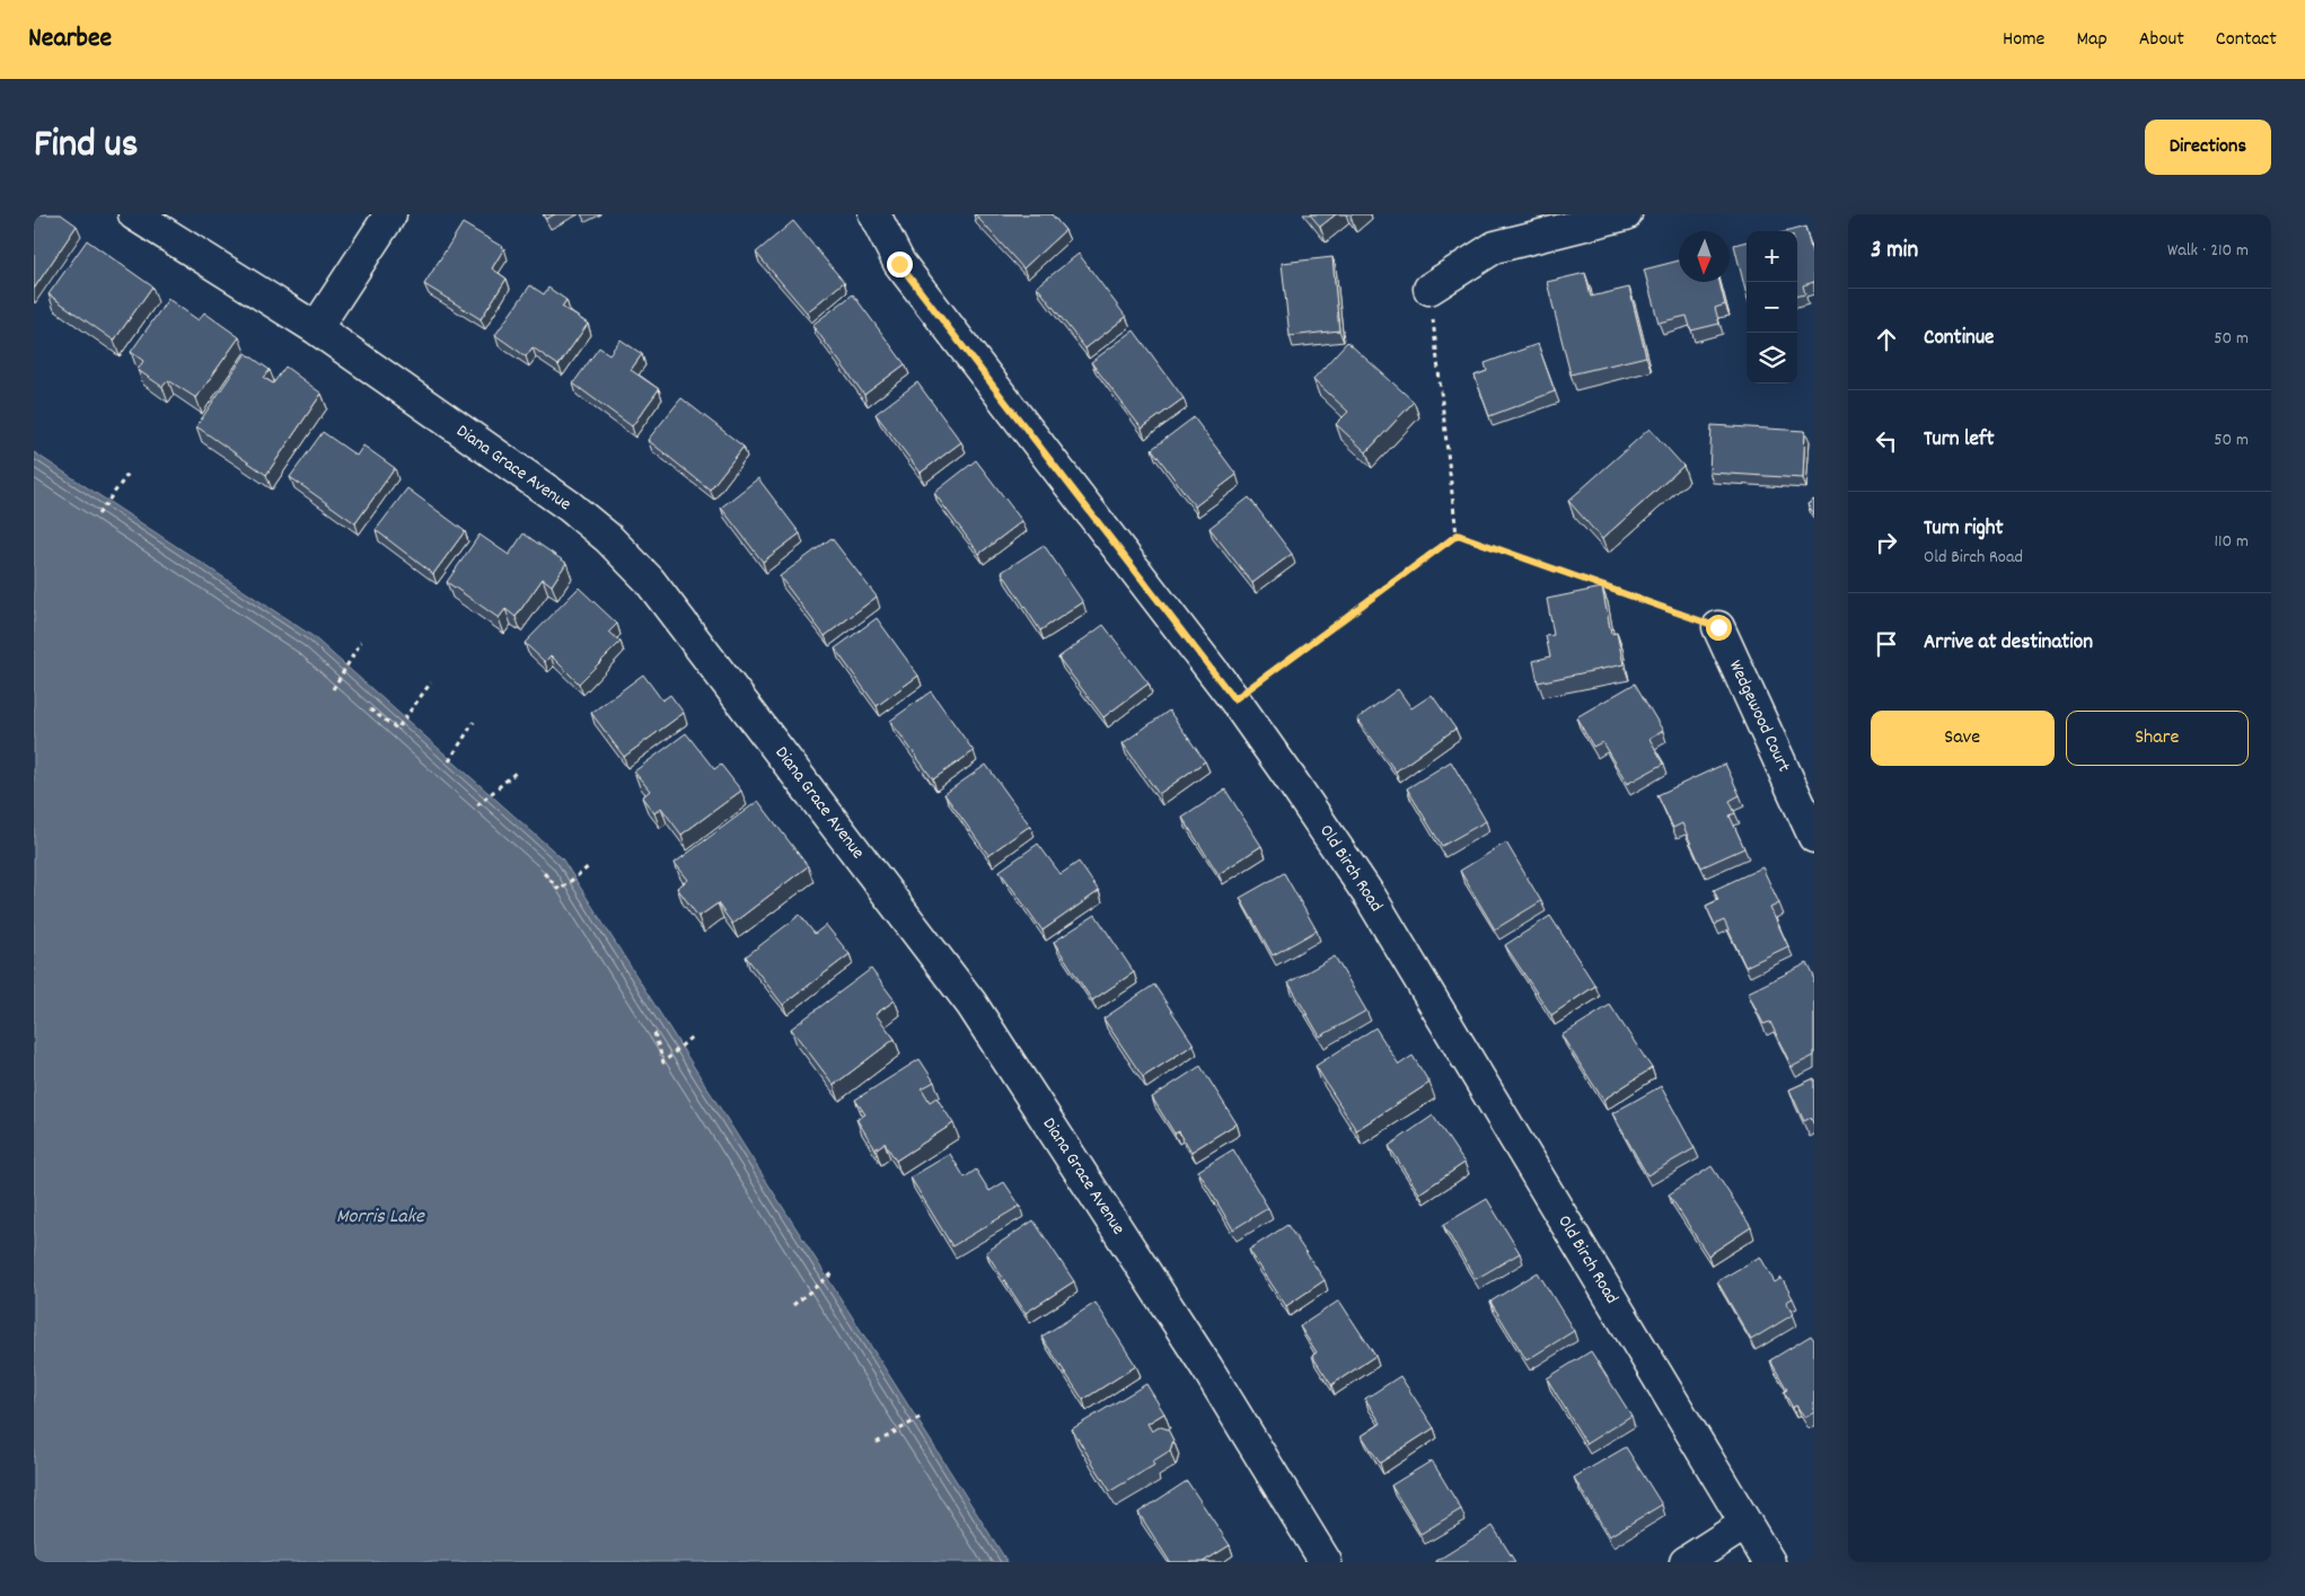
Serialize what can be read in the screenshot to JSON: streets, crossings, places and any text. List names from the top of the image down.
{
  "streets": {
    "street": ["Diana Grace Avenue", "Wedgewood Court", "Old Birch Road"]
  },
  "water": ["Morris Lake"],
  "north": "bottom",
  "page": {
    "header": "Nearbee",
    "nav": [
      "Home",
      "Map",
      "About",
      "Contact"
    ],
    "title": "Find us",
    "buttons": [
      "Directions",
      ["Save", "Share"]
    ],
    "heading": ["3 min", "Walk · 210 m"],
    "map_buttons": ["+", "−"],
    "list": [
      ["Continue", "50 m"],
      ["Turn left", "50 m"],
      ["Turn right", "Old Birch Road", "110 m"],
      "Arrive at destination"
    ]
  }
}
